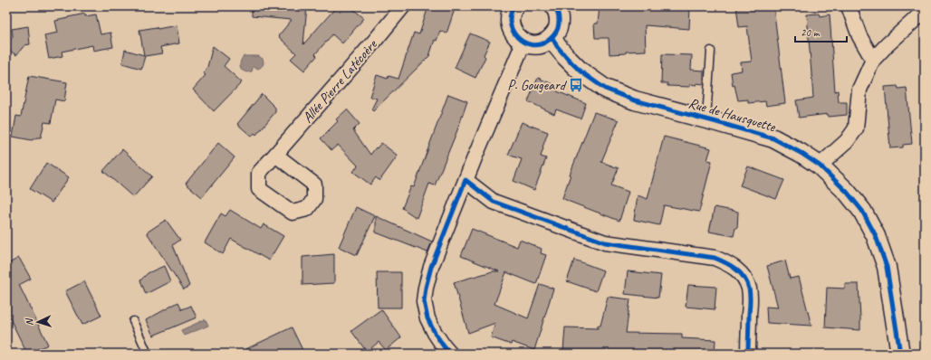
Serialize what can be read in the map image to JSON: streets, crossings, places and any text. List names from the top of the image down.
{
  "streets": {
    "street": ["Allée Pierre Latécoère", "Rue de Hausquette"]
  },
  "places": {
    "bus stop": ["P. Gougeard"]
  },
  "scale_bar": "20 m",
  "north": "left"
}
